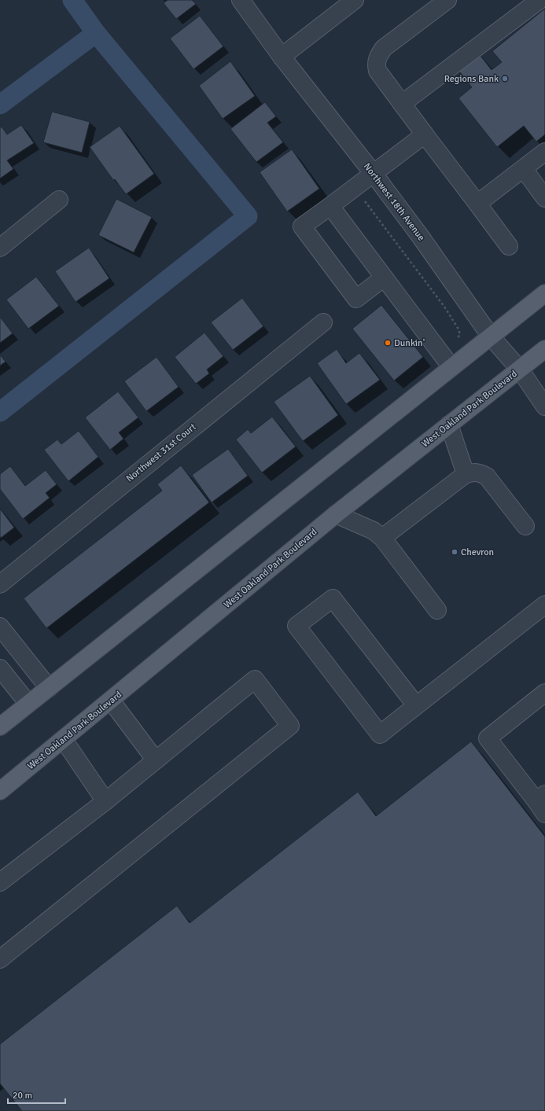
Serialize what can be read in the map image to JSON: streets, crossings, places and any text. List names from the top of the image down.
{
  "streets": {
    "main road": ["West Oakland Park Boulevard"],
    "street": ["Northwest 18th Avenue", "Northwest 31st Court"]
  },
  "crossings": [
    ["Northwest 18th Avenue", "West Oakland Park Boulevard"]
  ],
  "places": ["Regions Bank", "Dunkin'", "Chevron"],
  "scale_bar": "20 m"
}
